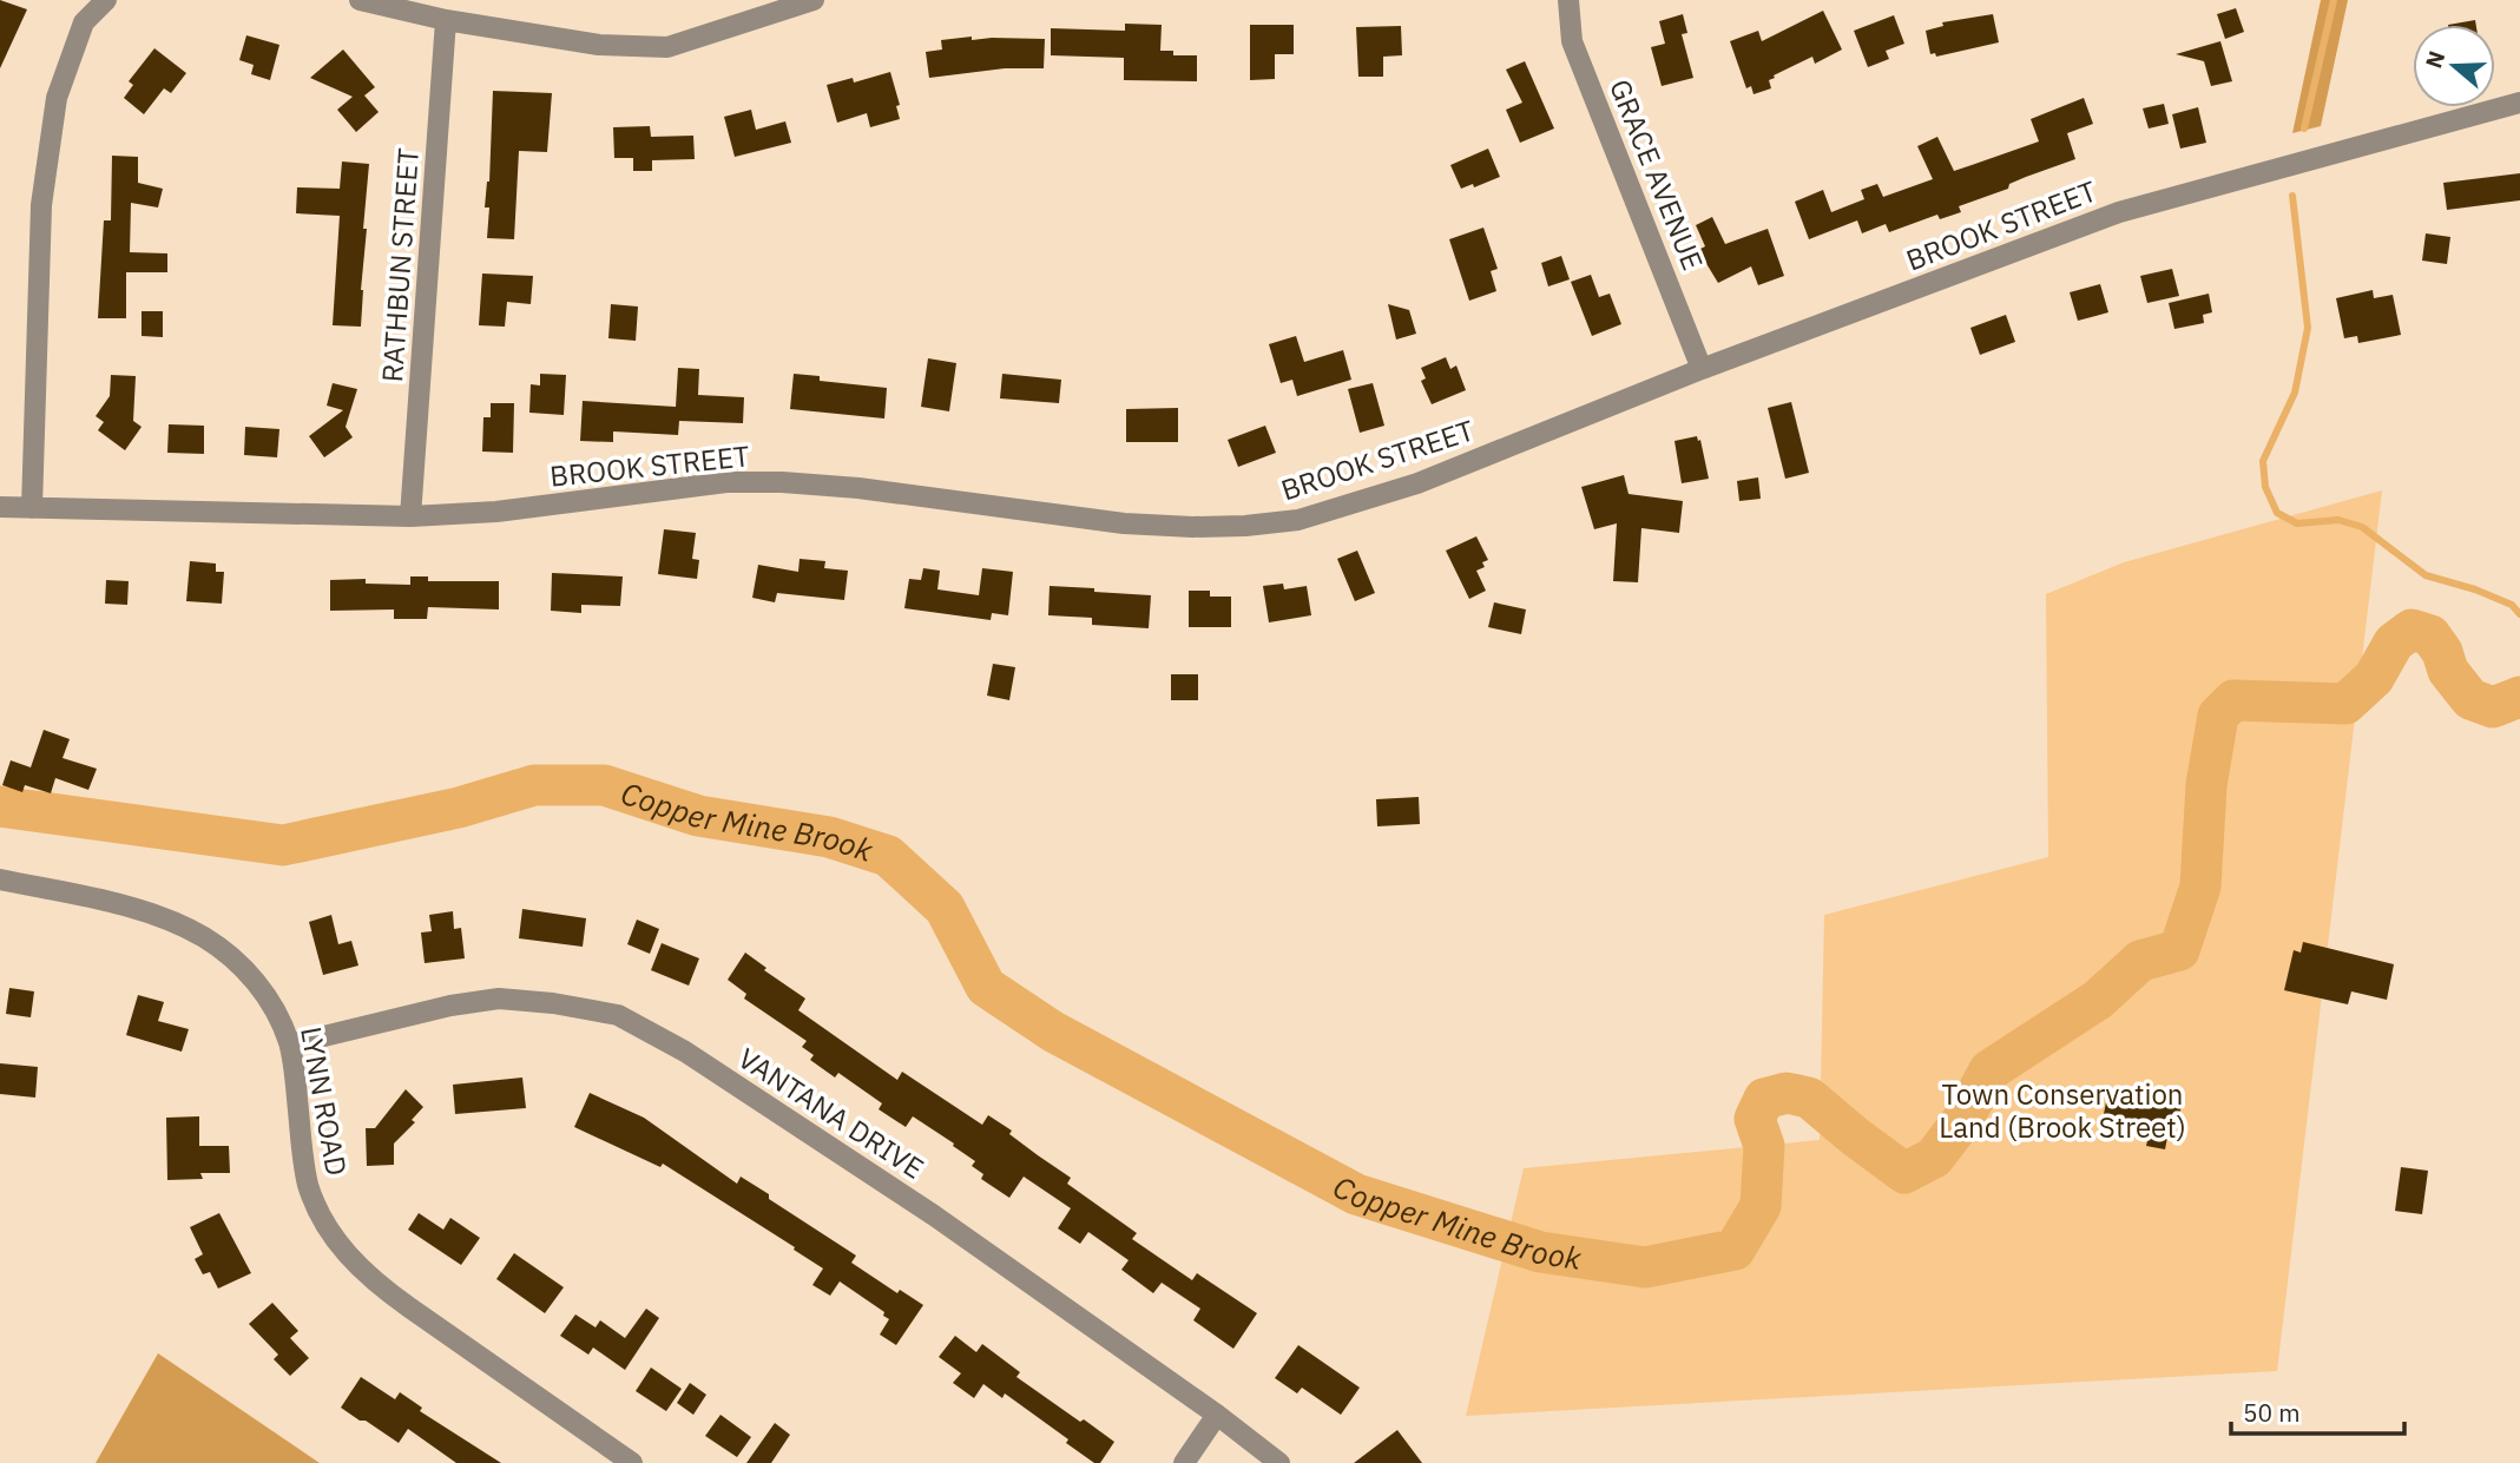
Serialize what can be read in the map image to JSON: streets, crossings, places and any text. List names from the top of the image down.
{
  "streets": {
    "street": [
      "GRACE AVENUE",
      "BROOK STREET",
      "RATHBUN STREET",
      "LYNN ROAD",
      "VANTANA DRIVE"
    ]
  },
  "crossings": [
    ["GRACE AVENUE", "BROOK STREET"],
    ["BROOK STREET", "RATHBUN STREET"],
    ["LYNN ROAD", "VANTANA DRIVE"]
  ],
  "water": ["Copper Mine Brook"],
  "parks": ["Town Conservation Land (Brook Street)"],
  "scale_bar": "50 m",
  "north": "left"
}
